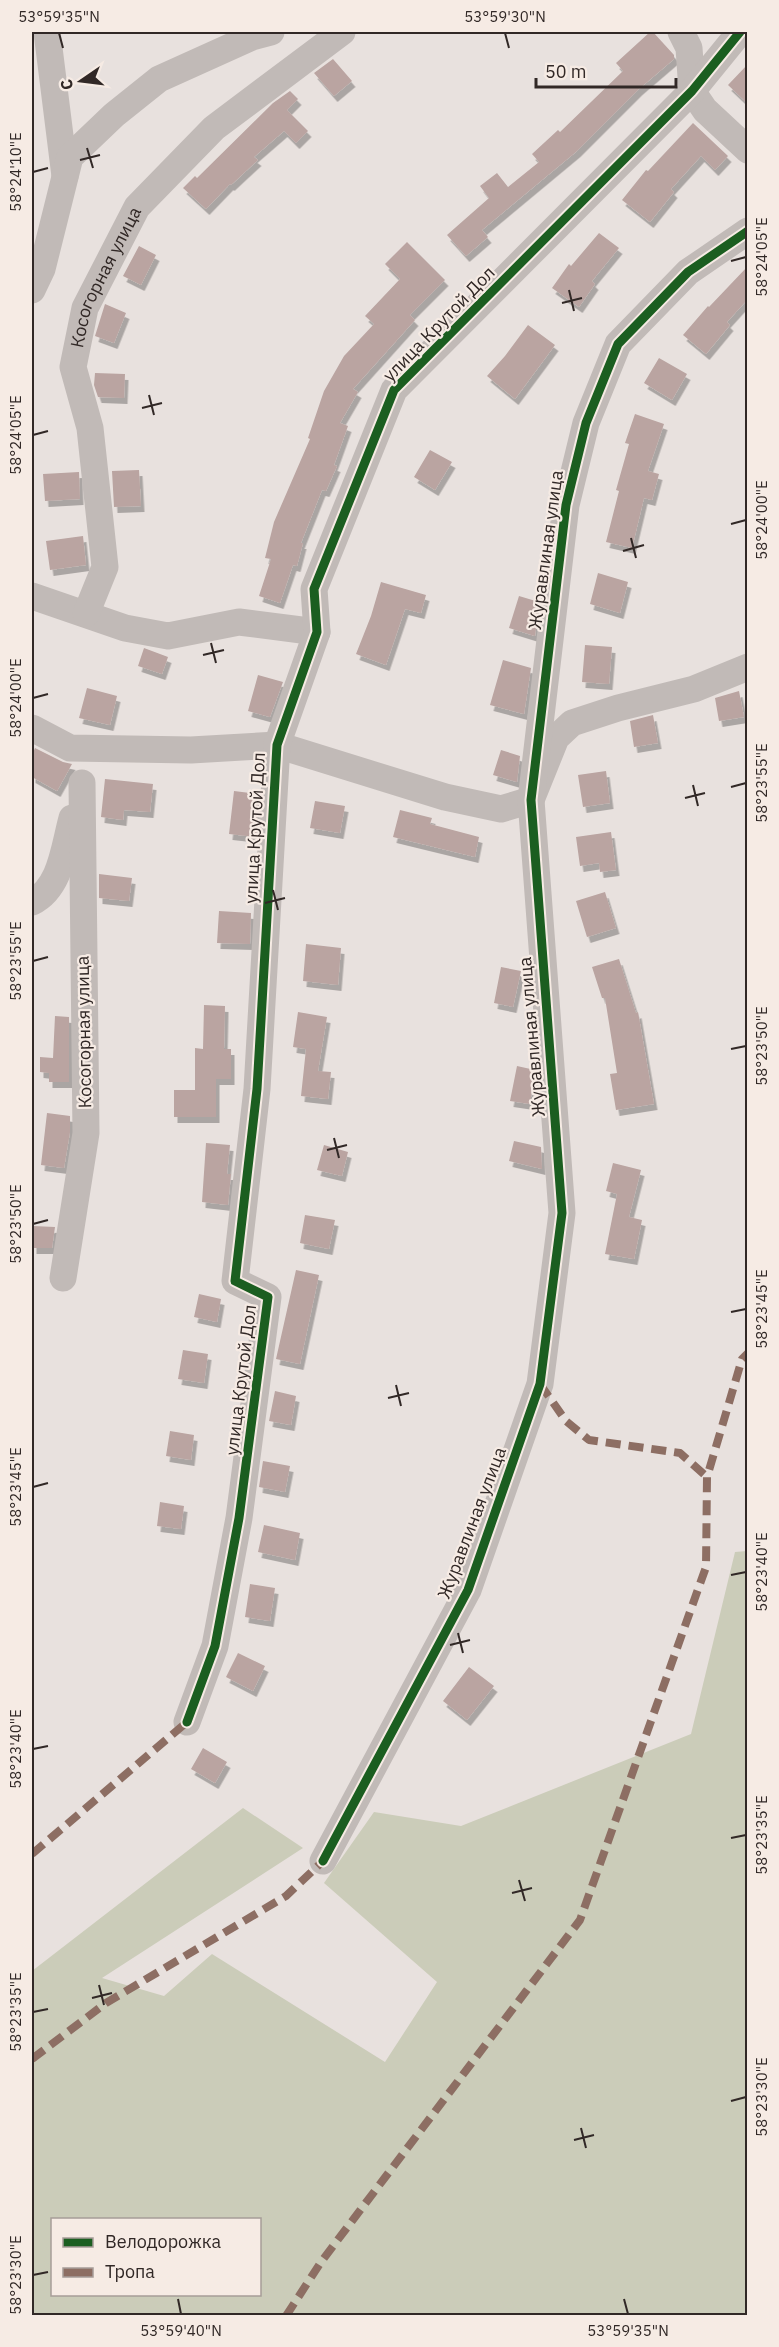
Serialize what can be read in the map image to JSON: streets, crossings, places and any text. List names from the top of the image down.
{
  "streets": {
    "street": ["Косогорная улица", "улица Крутой Дол", "Журавлиная улица"]
  },
  "crossings": [
    ["улица Крутой Дол", "Журавлиная улица"]
  ],
  "legend": ["Велодорожка", "Тропа"],
  "scale_bar": "50 m",
  "north": "left",
  "coordinates": [
    "53°59'35\"N",
    "53°59'30\"N",
    "58°24'10\"E",
    "58°24'05\"E",
    "58°24'00\"E",
    "58°23'55\"E",
    "58°23'50\"E",
    "58°23'45\"E",
    "58°23'40\"E",
    "58°23'35\"E",
    "58°23'30\"E",
    "53°59'40\"N"
  ]
}
